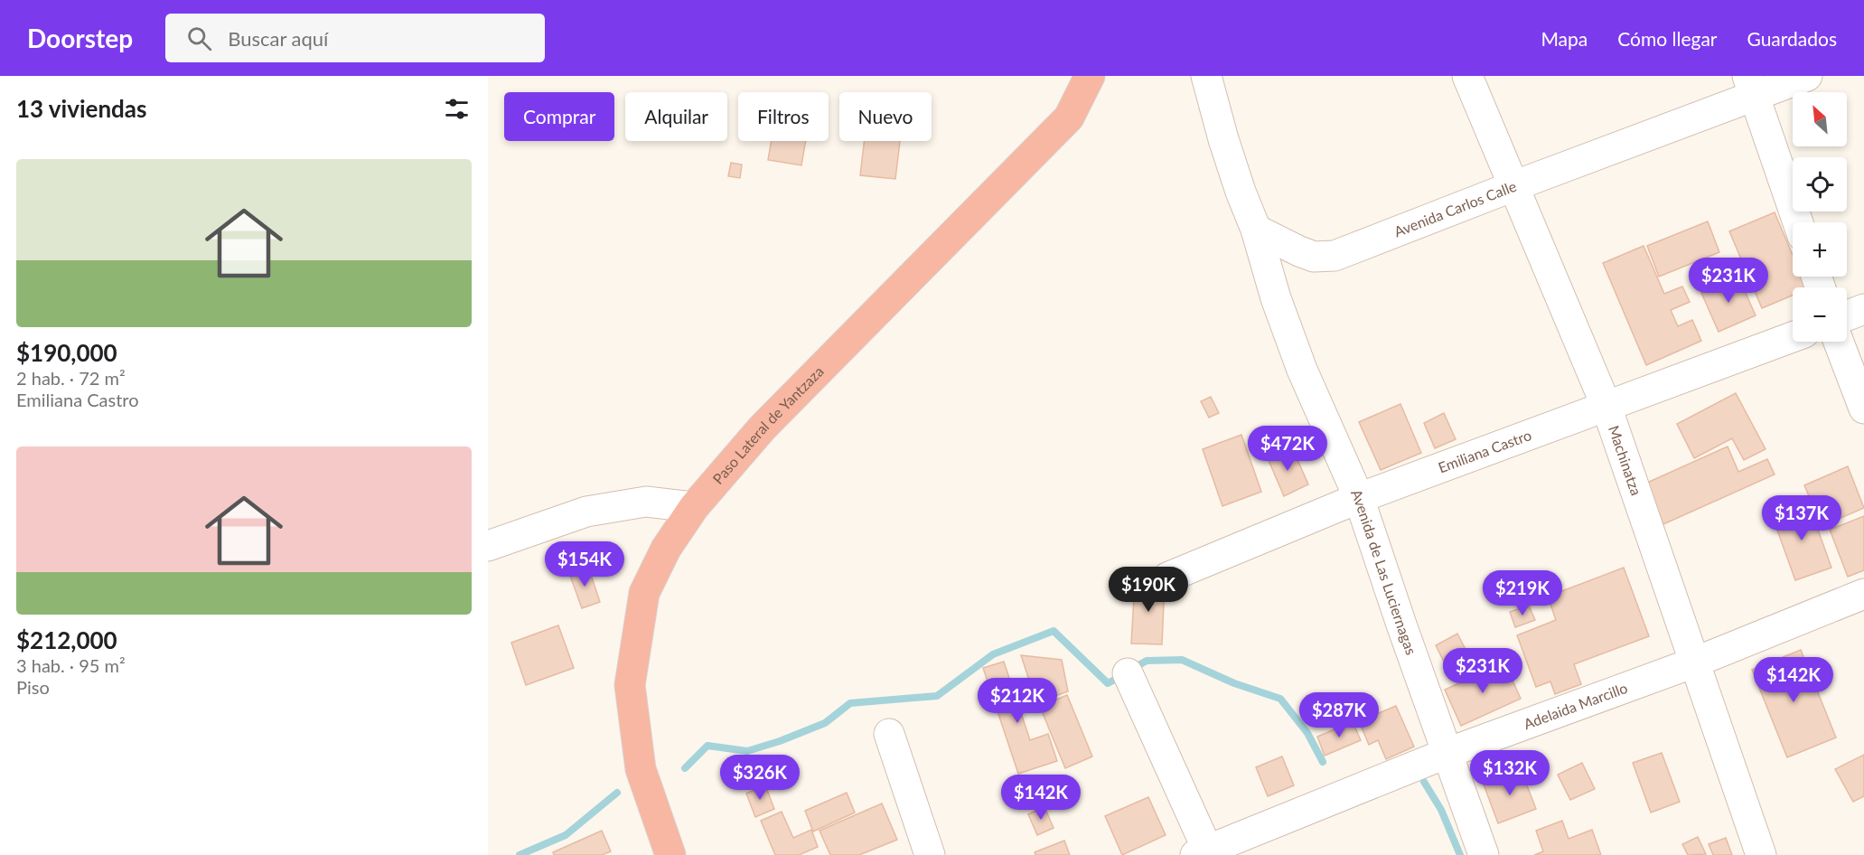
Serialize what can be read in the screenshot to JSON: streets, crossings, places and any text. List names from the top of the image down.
{
  "streets": {
    "highway": ["Paso Lateral de Yantzaza"],
    "street": [
      "Avenida Carlos Calle",
      "Emiliana Castro",
      "Machinatza",
      "Avenida de Las Luciernagas",
      "Adelaida Marcillo"
    ]
  },
  "crossings": [
    ["Avenida Carlos Calle", "Machinatza"],
    ["Avenida Carlos Calle", "Avenida de Las Luciernagas"],
    ["Emiliana Castro", "Machinatza"],
    ["Emiliana Castro", "Avenida de Las Luciernagas"],
    ["Machinatza", "Adelaida Marcillo"],
    ["Avenida de Las Luciernagas", "Adelaida Marcillo"]
  ],
  "north": "top left",
  "page": {
    "header": "Doorstep",
    "search": "Buscar aquí",
    "nav": ["Mapa", "Cómo llegar", "Guardados"],
    "heading": "13 viviendas",
    "map_buttons": ["+", "−"],
    "chip": [
      "Comprar",
      "Alquilar",
      "Filtros",
      "Nuevo"
    ],
    "list": [
      {
        "name": "$190,000",
        "note": "2 hab. · 72 m² · Emiliana Castro"
      },
      {
        "name": "$212,000",
        "note": "3 hab. · 95 m² · Piso"
      }
    ],
    "price": [
      "$231K",
      "$472K",
      "$137K",
      "$154K",
      "$190K",
      "$219K",
      "$231K",
      "$142K",
      "$212K",
      "$287K",
      "$132K",
      "$326K",
      "$142K"
    ]
  }
}
